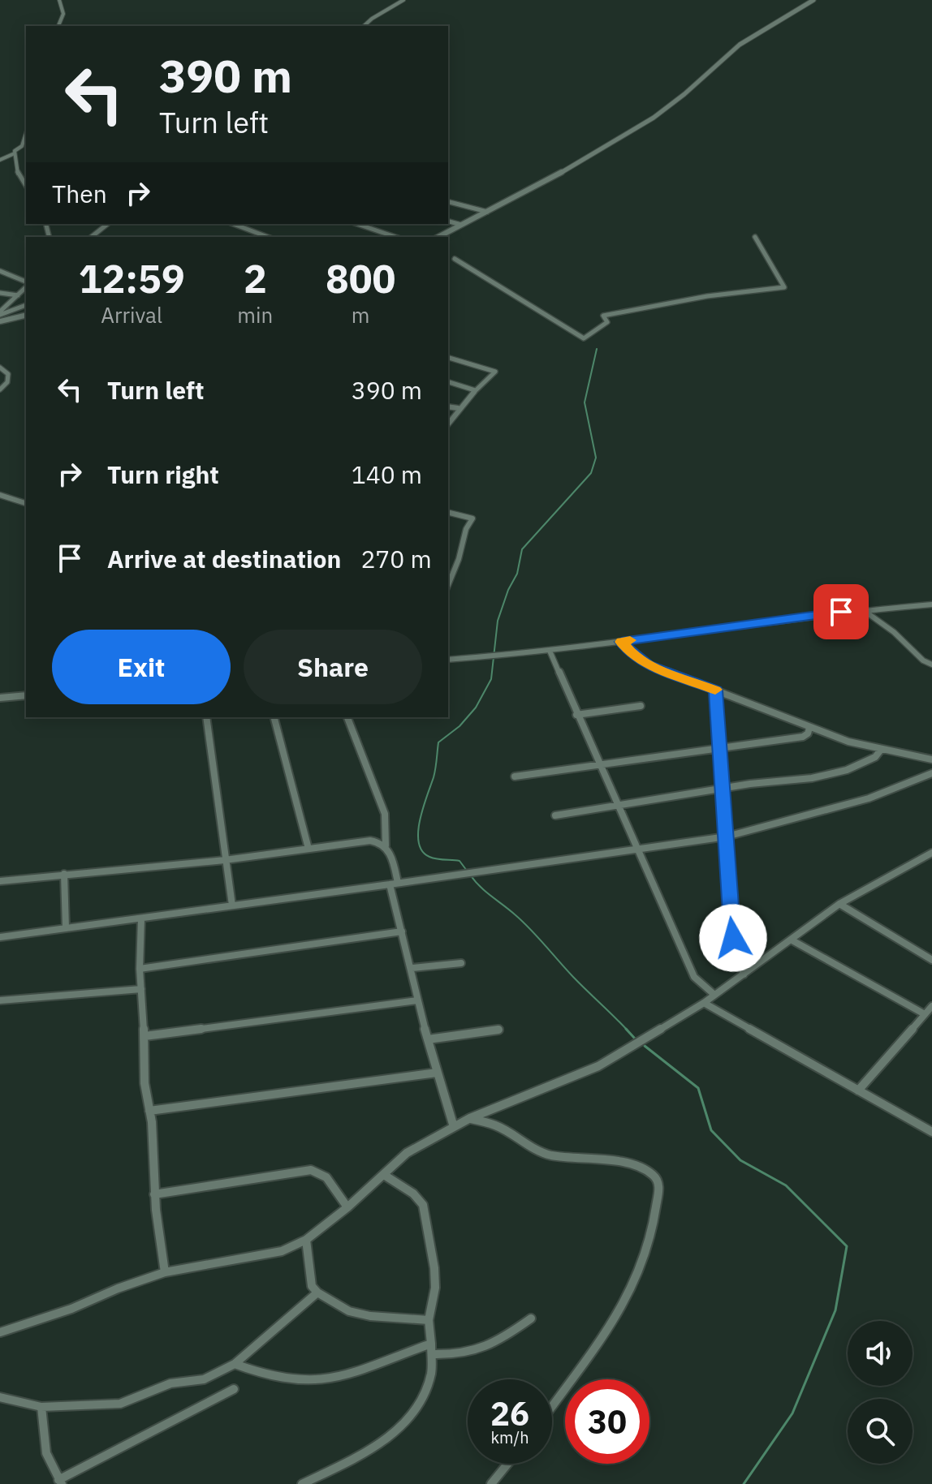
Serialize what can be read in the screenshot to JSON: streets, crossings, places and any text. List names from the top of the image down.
{
  "page": {
    "turn": ["390 m", "Turn left"],
    "then": "Then",
    "eta": [
      "12:59",
      "Arrival",
      "2",
      "min",
      "800",
      "m"
    ],
    "list": [
      {
        "name": "Turn left",
        "value": "390 m"
      },
      {
        "name": "Turn right",
        "value": "140 m"
      },
      {
        "name": "Arrive at destination",
        "value": "270 m"
      }
    ],
    "buttons": ["Exit", "Share"],
    "speed": "26 km/h",
    "limit": "30"
  }
}
